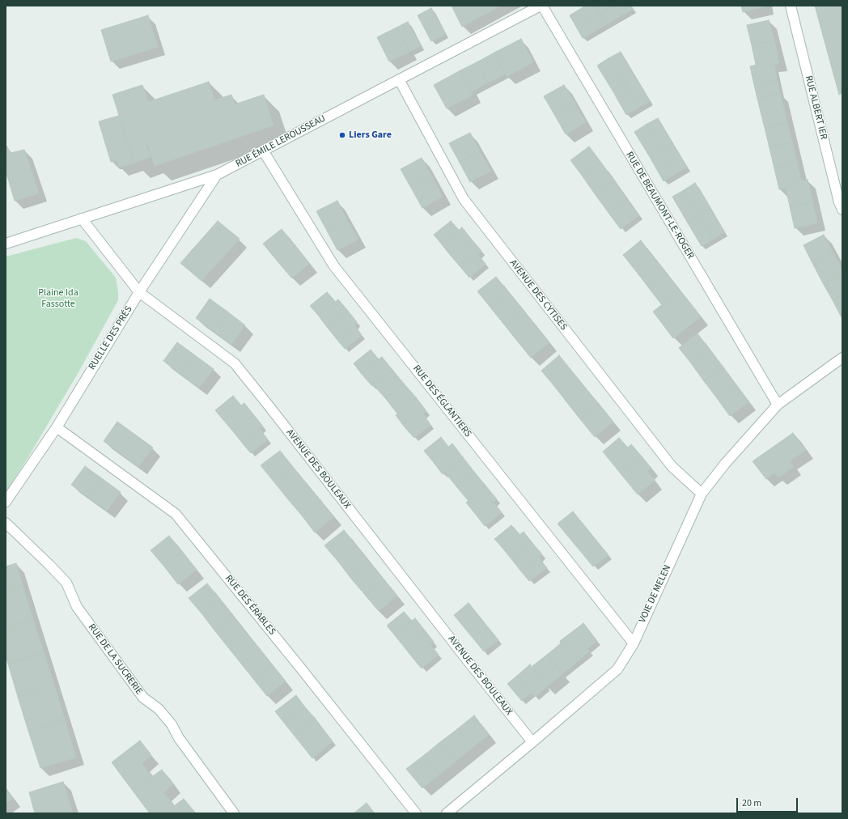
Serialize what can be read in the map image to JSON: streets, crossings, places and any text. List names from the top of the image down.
{
  "streets": {
    "street": [
      "RUE ALBERT IER",
      "RUE ÉMILE LEROUSSEAU",
      "RUE DE BEAUMONT-LE-ROGER",
      "AVENUE DES CYTISES",
      "RUELLE DES PRÉS",
      "RUE DES ÉGLANTIERS",
      "AVENUE DES BOULEAUX",
      "VOIE DE MELEN",
      "RUE DES ÉRABLES",
      "RUE DE LA SUCRERIE"
    ]
  },
  "crossings": [
    ["RUE ÉMILE LEROUSSEAU", "RUE DE BEAUMONT-LE-ROGER"],
    ["RUE ÉMILE LEROUSSEAU", "AVENUE DES CYTISES"],
    ["RUE ÉMILE LEROUSSEAU", "RUELLE DES PRÉS"],
    ["RUE ÉMILE LEROUSSEAU", "RUE DES ÉGLANTIERS"],
    ["RUE ÉMILE LEROUSSEAU", "AVENUE DES BOULEAUX"],
    ["RUE DE BEAUMONT-LE-ROGER", "VOIE DE MELEN"],
    ["AVENUE DES CYTISES", "VOIE DE MELEN"],
    ["RUELLE DES PRÉS", "AVENUE DES BOULEAUX"],
    ["RUELLE DES PRÉS", "RUE DES ÉRABLES"],
    ["RUE DES ÉGLANTIERS", "VOIE DE MELEN"],
    ["AVENUE DES BOULEAUX", "VOIE DE MELEN"]
  ],
  "parks": ["Plaine Ida Fassotte"],
  "places": ["Liers Gare"],
  "scale_bar": "20 m"
}
